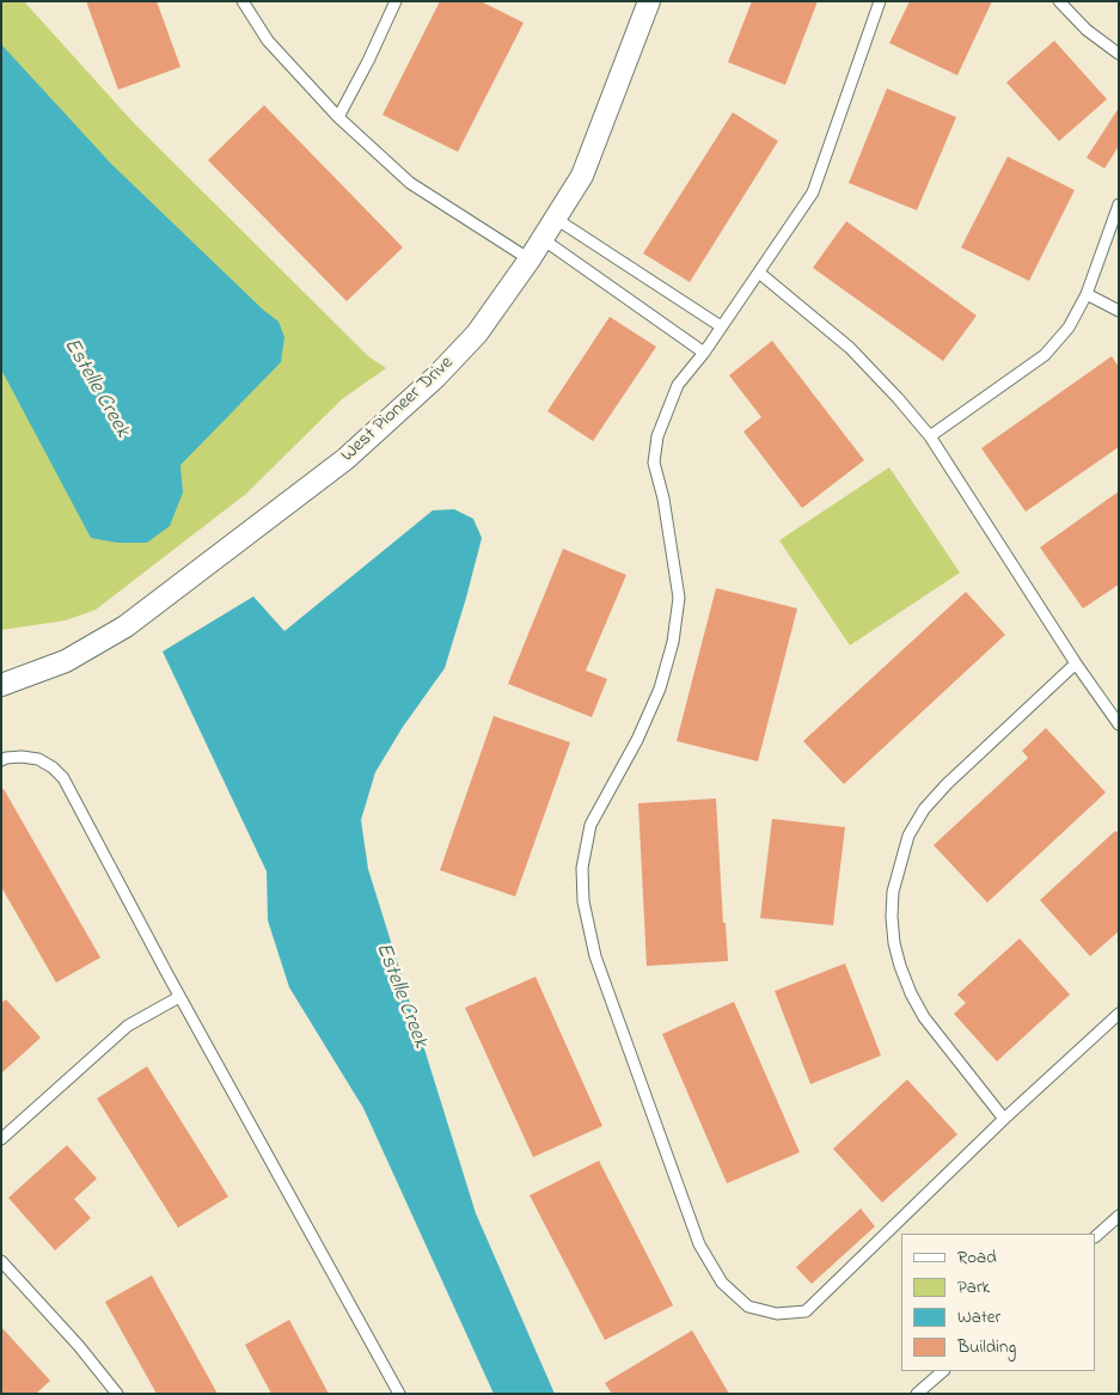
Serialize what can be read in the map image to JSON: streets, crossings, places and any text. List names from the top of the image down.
{
  "streets": {
    "street": ["West Pioneer Drive"]
  },
  "water": ["Estelle Creek"],
  "legend": [
    "Road",
    "Park",
    "Water",
    "Building"
  ]
}
